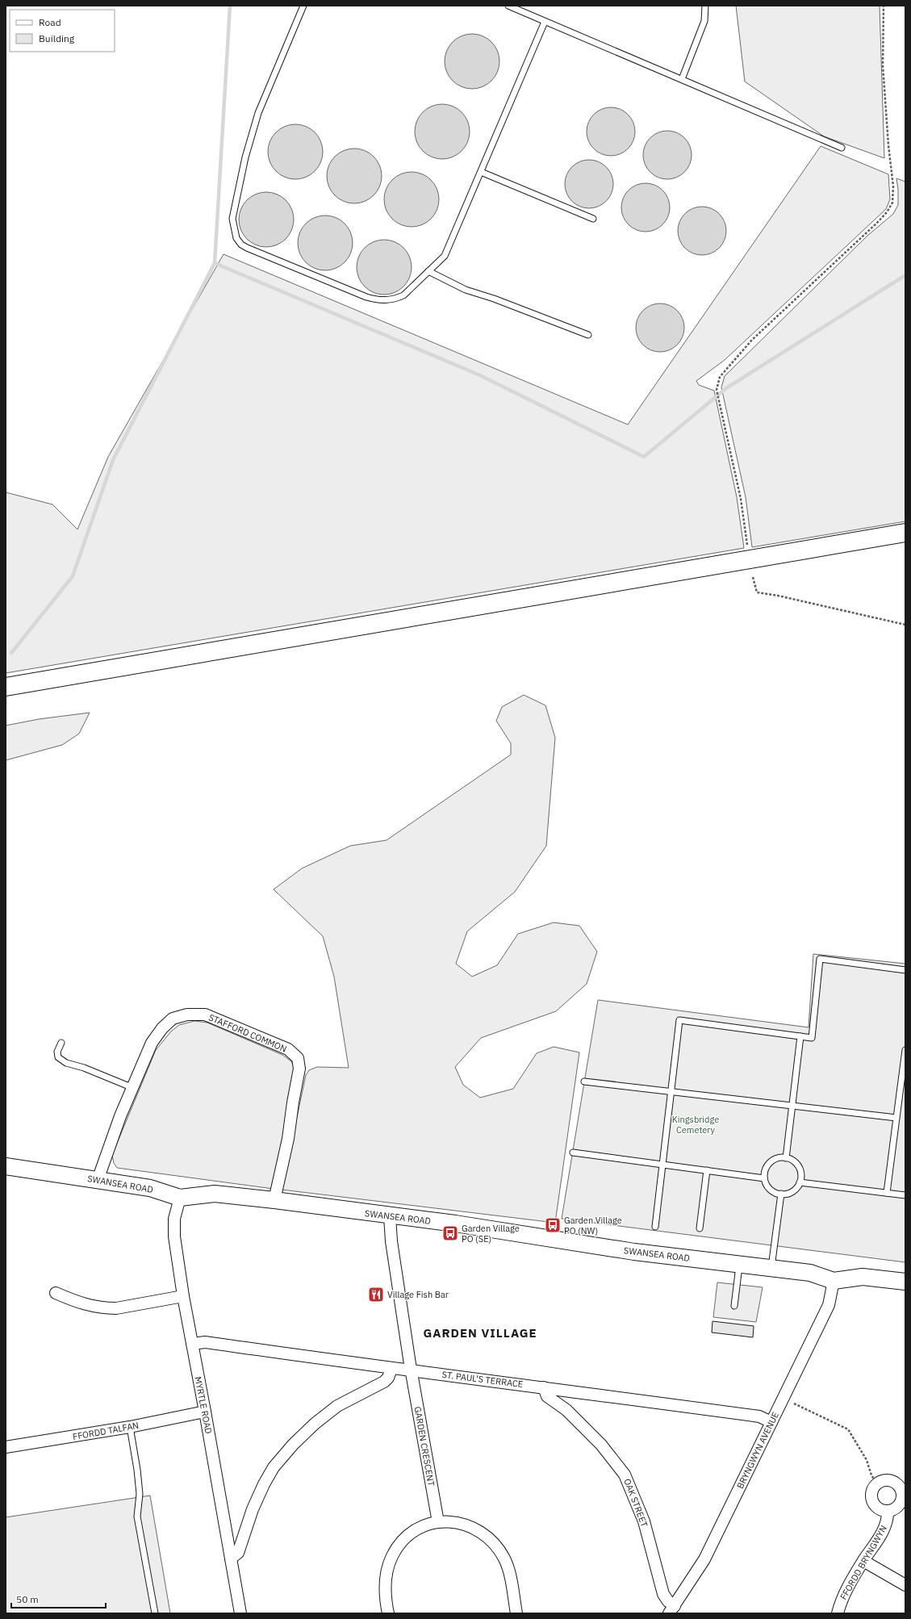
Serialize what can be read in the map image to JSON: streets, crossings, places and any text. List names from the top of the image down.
{
  "streets": {
    "main road": ["SWANSEA ROAD"],
    "street": [
      "STAFFORD COMMON",
      "ST. PAUL'S TERRACE",
      "MYRTLE ROAD",
      "FFORDD TALFAN",
      "GARDEN CRESCENT",
      "BRYNGWYN AVENUE",
      "OAK STREET",
      "FFORDD BRYNGWYN"
    ]
  },
  "crossings": [
    ["STAFFORD COMMON", "SWANSEA ROAD"],
    ["SWANSEA ROAD", "MYRTLE ROAD"],
    ["SWANSEA ROAD", "GARDEN CRESCENT"],
    ["SWANSEA ROAD", "BRYNGWYN AVENUE"],
    ["ST. PAUL'S TERRACE", "MYRTLE ROAD"],
    ["ST. PAUL'S TERRACE", "GARDEN CRESCENT"],
    ["ST. PAUL'S TERRACE", "BRYNGWYN AVENUE"],
    ["ST. PAUL'S TERRACE", "OAK STREET"],
    ["MYRTLE ROAD", "FFORDD TALFAN"],
    ["BRYNGWYN AVENUE", "OAK STREET"]
  ],
  "districts": ["GARDEN VILLAGE"],
  "parks": ["Kingsbridge Cemetery"],
  "places": {
    "bus stop": ["Garden Village PO (NW)", "Garden Village PO (SE)"],
    "restaurant": ["Village Fish Bar"]
  },
  "legend": ["Road", "Building"],
  "scale_bar": "50 m"
}
